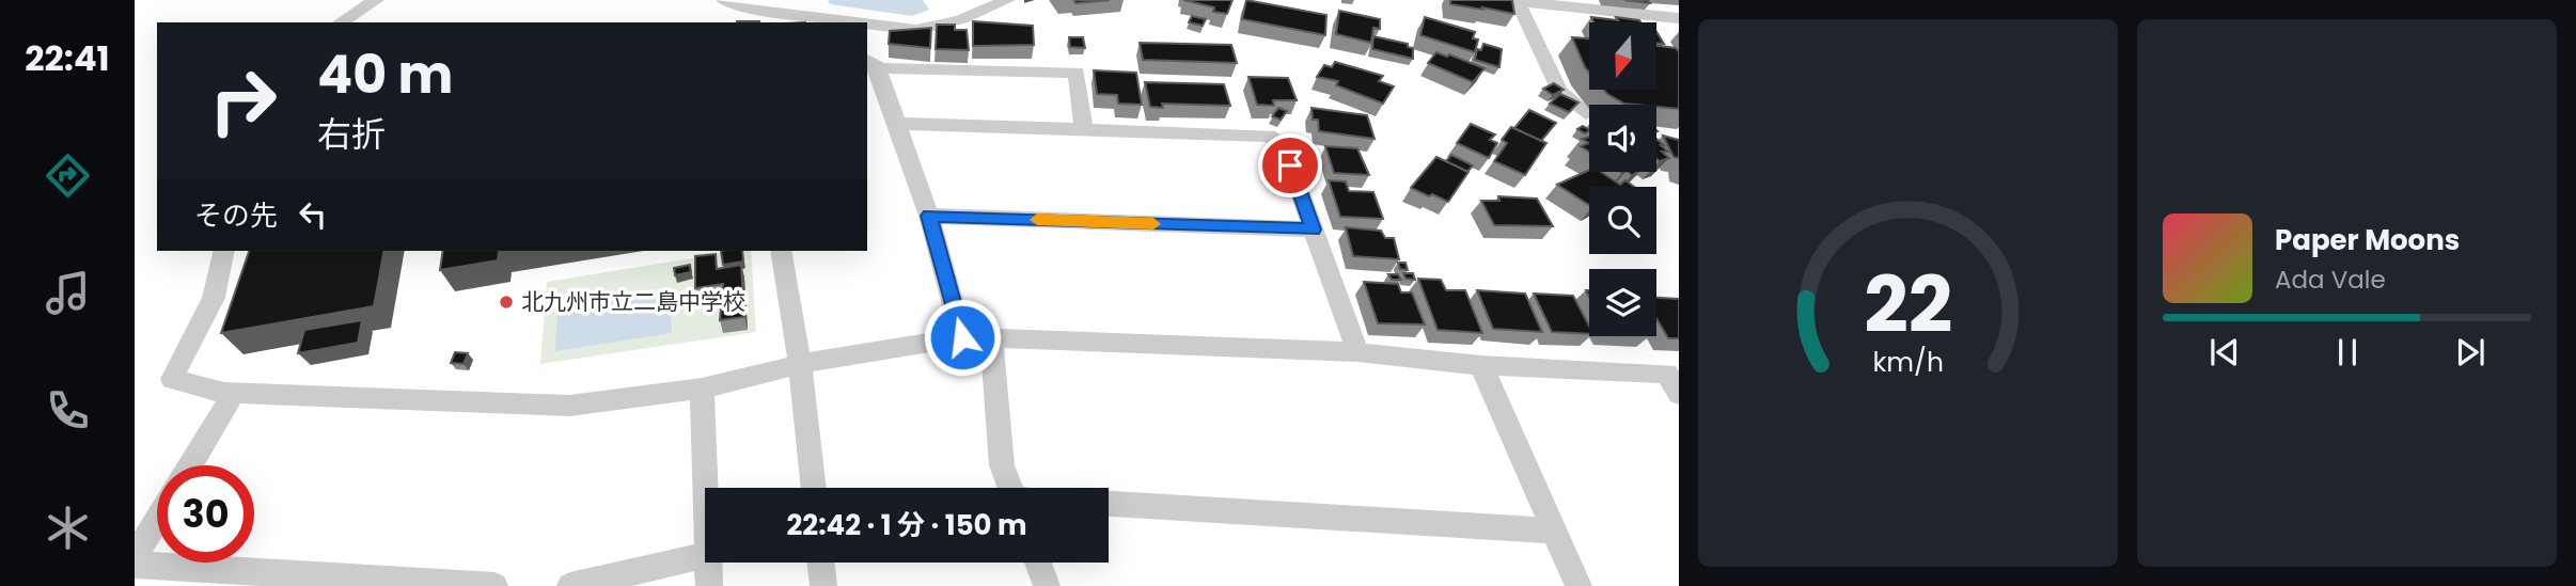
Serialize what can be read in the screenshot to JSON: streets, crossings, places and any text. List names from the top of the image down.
{
  "places": ["北九州市立二島中学校"],
  "north": "bottom",
  "page": {
    "tabs": "22:41",
    "turn": ["40 m", "右折"],
    "then": "その先",
    "song": ["Paper Moons", "Ada Vale"],
    "limit": "30",
    "trip": "22:42 · 1 分 · 150 m",
    "gauge": ["22", "km/h"]
  }
}
